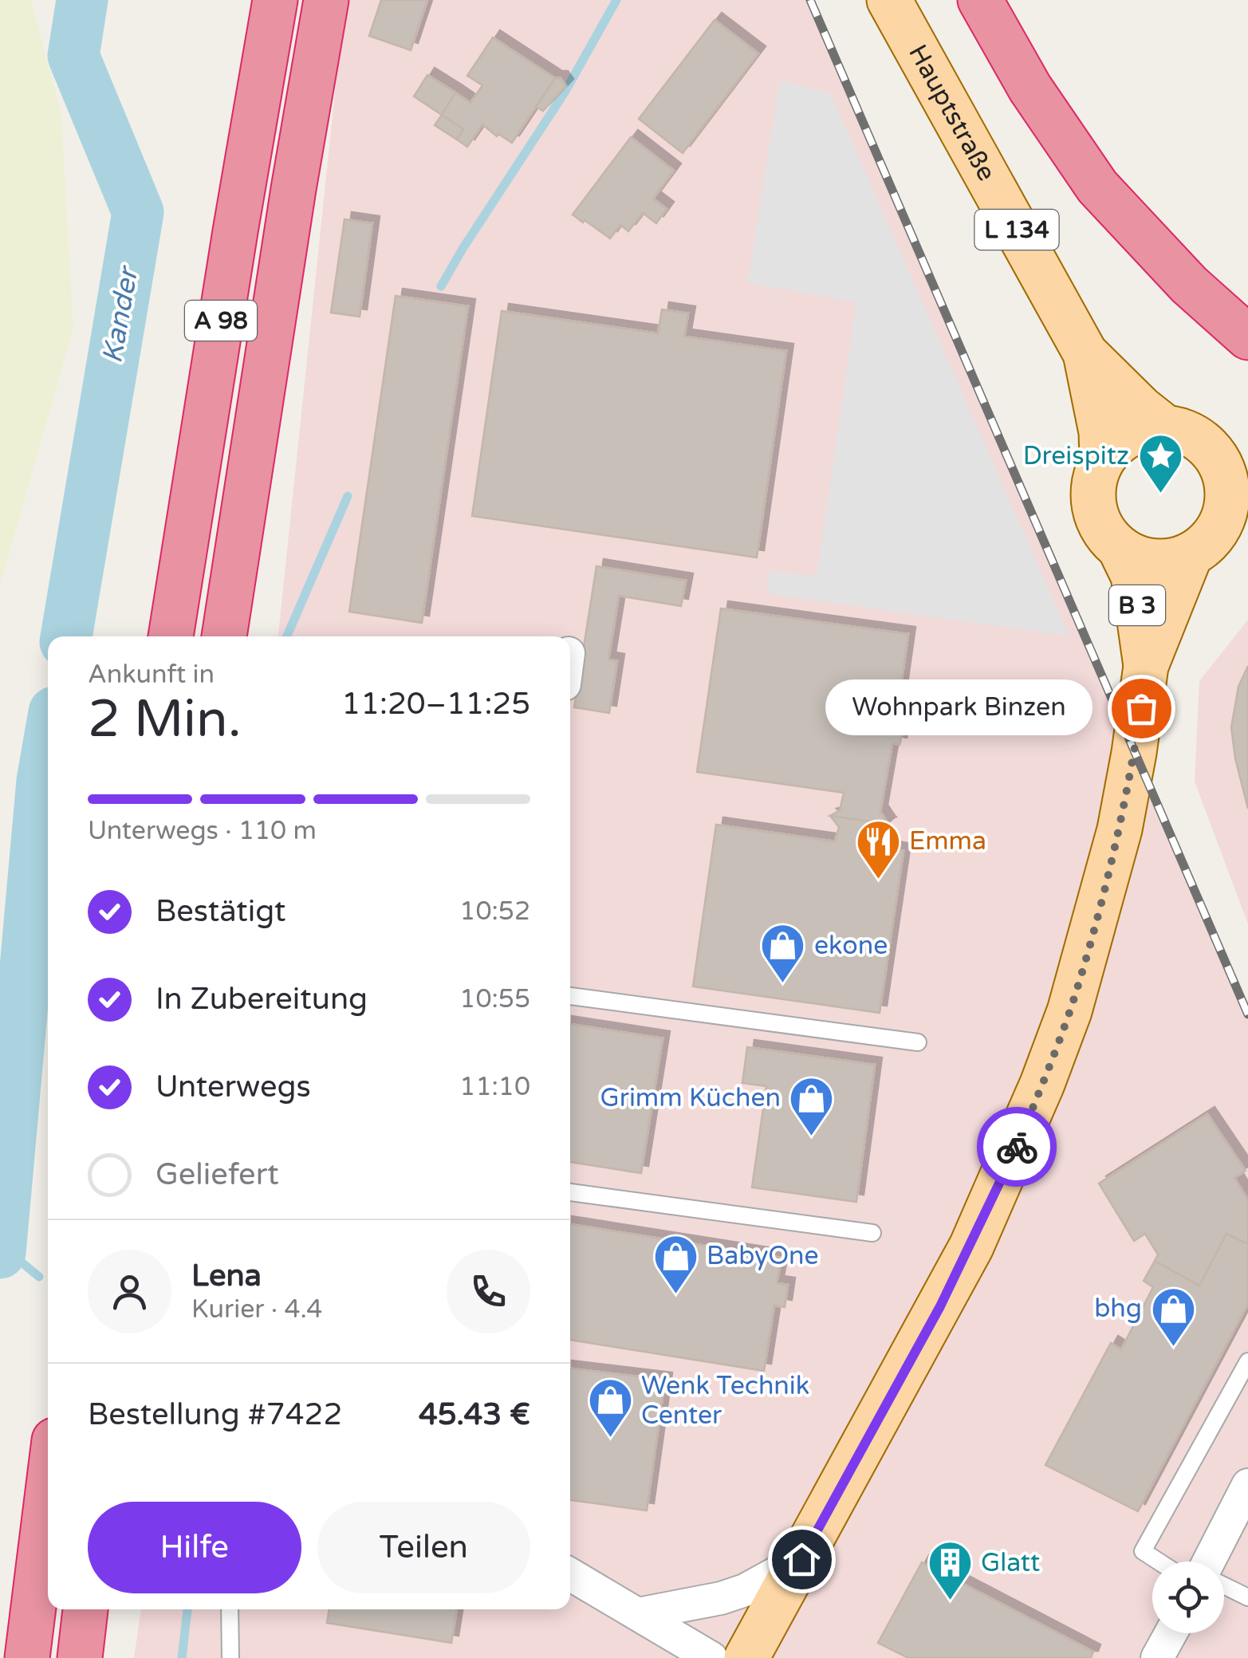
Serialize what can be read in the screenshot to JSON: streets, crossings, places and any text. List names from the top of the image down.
{
  "streets": {
    "highway": ["A 98"],
    "main road": ["Hauptstraße", "L 134", "B 3"]
  },
  "water": ["Kander"],
  "places": {
    "place": ["Dreispitz"],
    "other": ["Wohnpark Binzen"],
    "restaurant": ["Emma"],
    "shop": [
      "ekone",
      "Grimm Küchen",
      "BabyOne",
      "bhg",
      "Wenk Technik Center"
    ],
    "building": ["Glatt"]
  },
  "page": {
    "heading": ["2 Min.", "Ankunft in", "11:20–11:25"],
    "panel": [
      "Lena",
      "Kurier · 4.4",
      "Bestellung #7422",
      "45.43 €"
    ],
    "bubble": "Wohnpark Binzen",
    "bar": "Unterwegs · 110 m",
    "list": [
      ["Bestätigt", "10:52"],
      ["In Zubereitung", "10:55"],
      ["Unterwegs", "11:10"],
      "Geliefert"
    ],
    "buttons": ["Hilfe", "Teilen"]
  }
}
